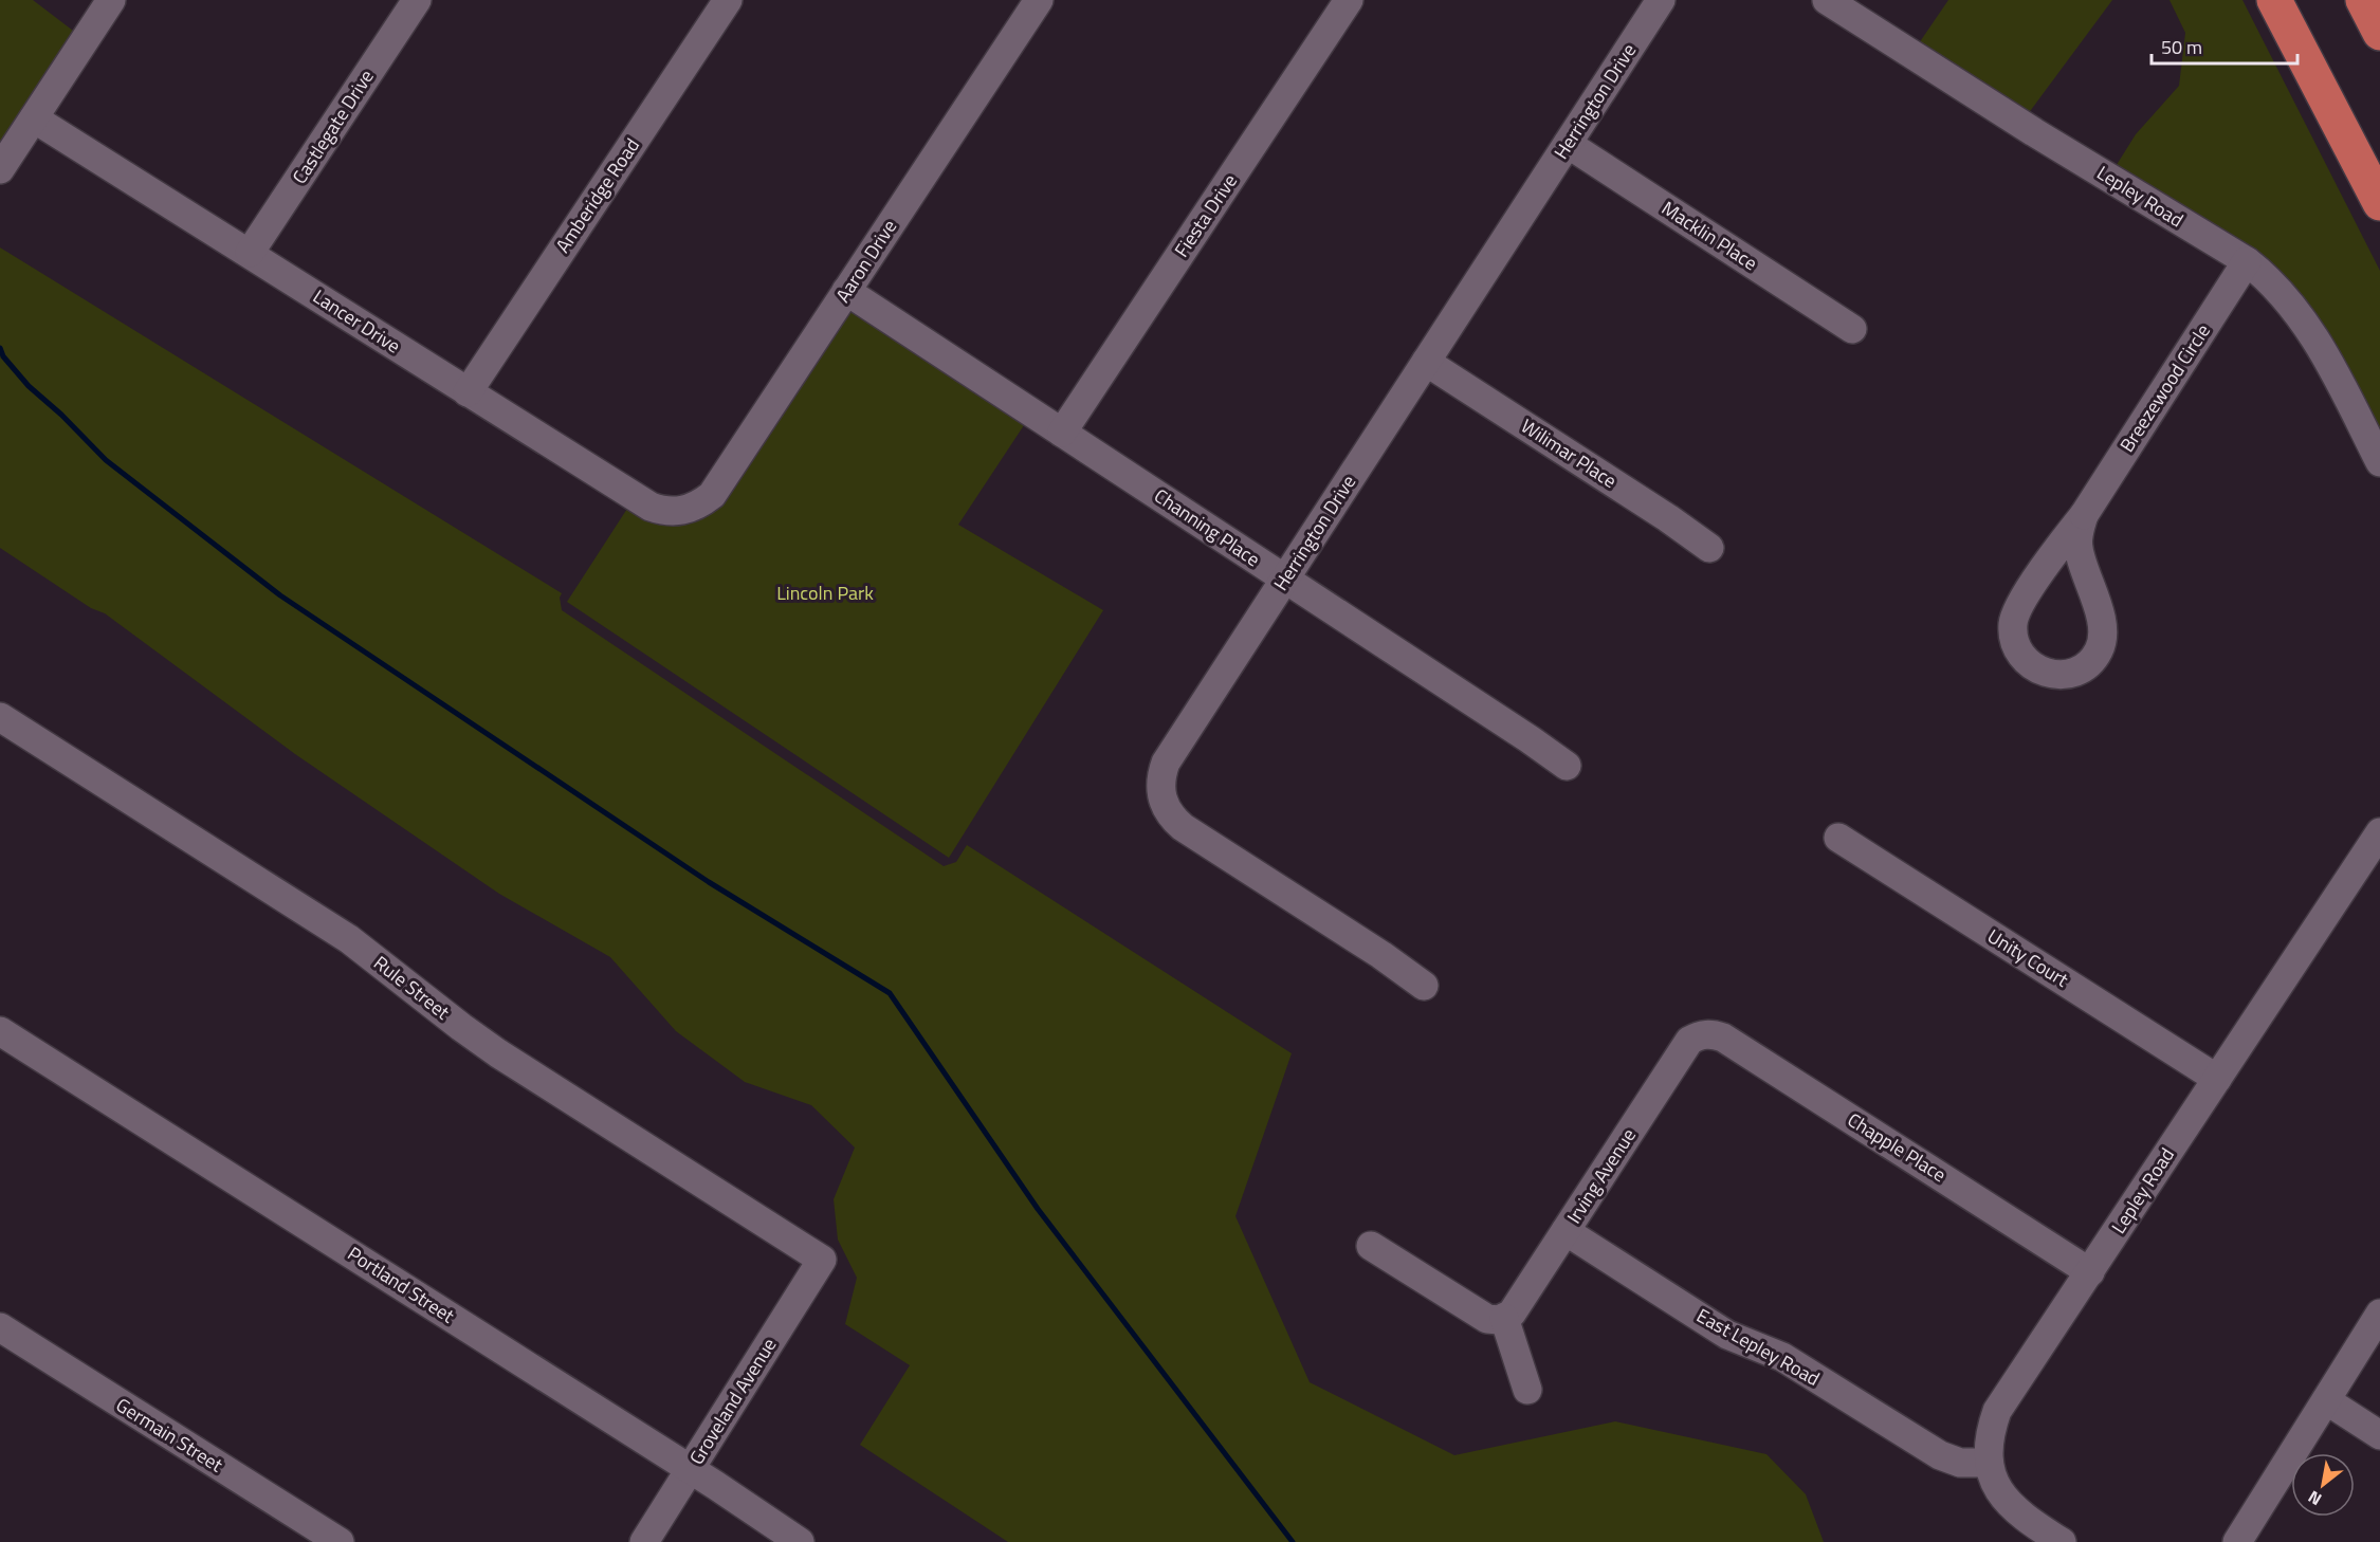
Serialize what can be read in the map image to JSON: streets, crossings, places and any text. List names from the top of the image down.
{
  "streets": {
    "street": [
      "Herrington Drive",
      "Castlegate Drive",
      "Amberidge Road",
      "Lepley Road",
      "Fiesta Drive",
      "Macklin Place",
      "Aaron Drive",
      "Lancer Drive",
      "Breezewood Circle",
      "Wilimar Place",
      "Channing Place",
      "Unity Court",
      "Rule Street",
      "Chapple Place",
      "Irving Avenue",
      "Portland Street",
      "East Lepley Road",
      "Groveland Avenue",
      "Germain Street"
    ]
  },
  "crossings": [
    ["Herrington Drive", "Macklin Place"],
    ["Herrington Drive", "Wilimar Place"],
    ["Herrington Drive", "Channing Place"],
    ["Castlegate Drive", "Lancer Drive"],
    ["Amberidge Road", "Lancer Drive"],
    ["Lepley Road", "Breezewood Circle"],
    ["Lepley Road", "Unity Court"],
    ["Lepley Road", "Chapple Place"],
    ["Lepley Road", "East Lepley Road"],
    ["Fiesta Drive", "Channing Place"],
    ["Aaron Drive", "Lancer Drive"],
    ["Aaron Drive", "Channing Place"],
    ["Rule Street", "Groveland Avenue"],
    ["Chapple Place", "Irving Avenue"],
    ["Irving Avenue", "East Lepley Road"],
    ["Portland Street", "Groveland Avenue"]
  ],
  "parks": ["Lincoln Park"],
  "scale_bar": "50 m",
  "north": "bottom left"
}
